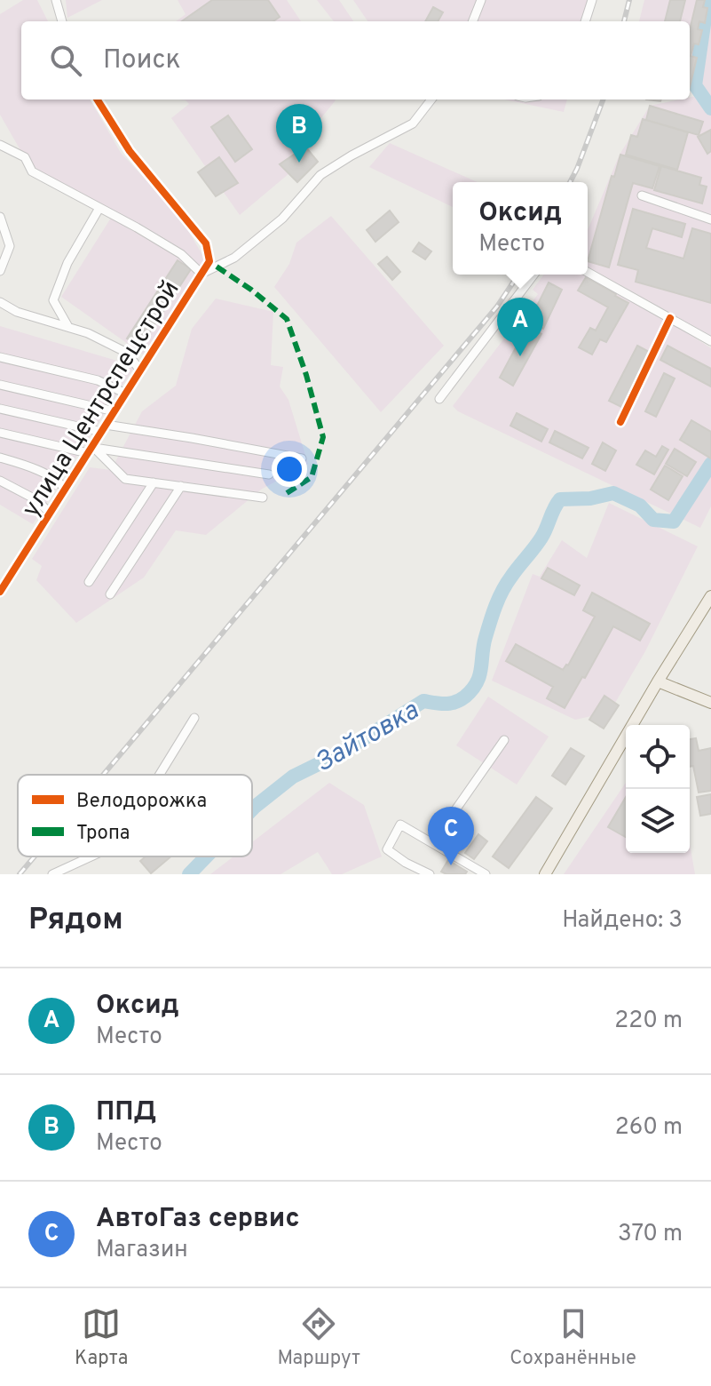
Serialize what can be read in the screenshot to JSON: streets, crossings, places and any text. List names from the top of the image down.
{
  "streets": {
    "street": ["улица Центрспецстрой"]
  },
  "water": ["Зайтовка"],
  "legend": ["Велодорожка", "Тропа"],
  "page": {
    "search": "Поиск",
    "pins": ["B", "A", "C"],
    "popup": ["Оксид", "Место"],
    "heading": ["Рядом", "Найдено: 3"],
    "list": [
      {
        "mark": "A",
        "name": "Оксид",
        "note": "Место",
        "value": "220 m"
      },
      {
        "mark": "B",
        "name": "ППД",
        "note": "Место",
        "value": "260 m"
      },
      {
        "mark": "C",
        "name": "АвтоГаз сервис",
        "note": "Магазин",
        "value": "370 m"
      }
    ],
    "nav": ["Карта", "Маршрут", "Сохранённые"]
  }
}
